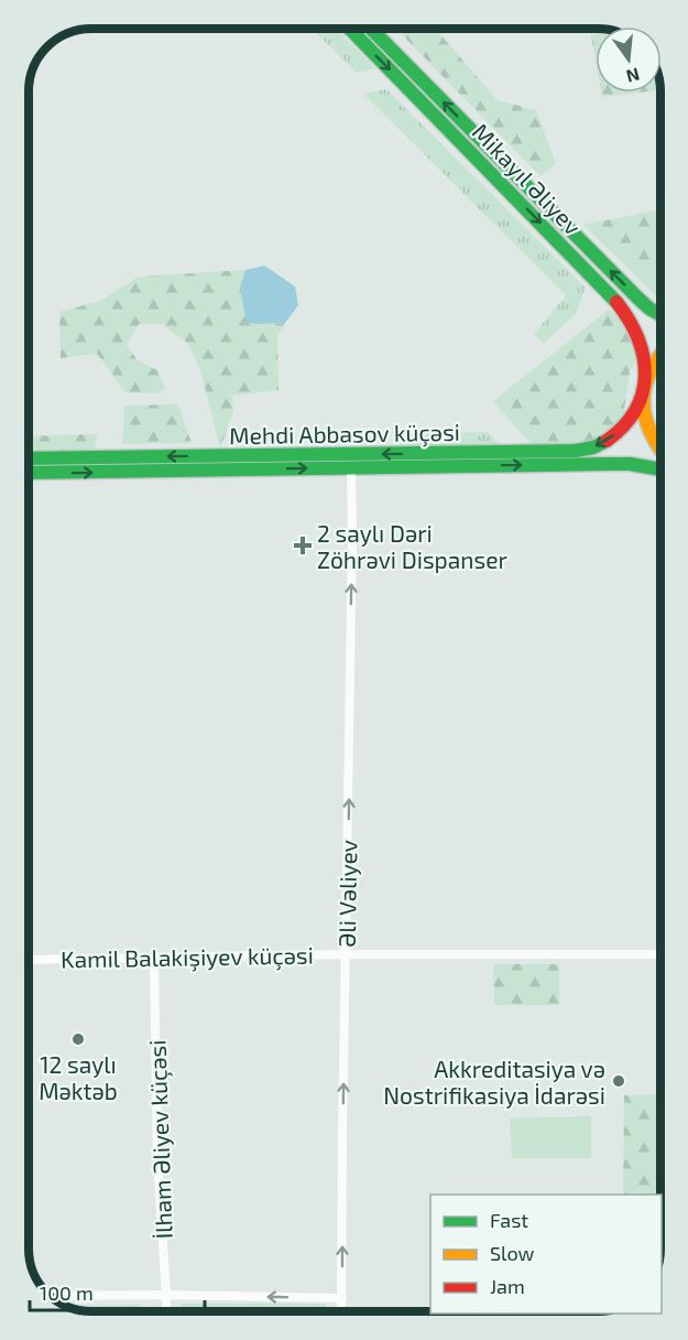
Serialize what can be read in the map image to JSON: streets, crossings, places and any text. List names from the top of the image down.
{
  "streets": {
    "main road": ["Mikayıl Əliyev", "Mehdi Abbasov küçəsi"],
    "street": ["Əli Vəliyev", "Kamil Balakişiyev küçəsi", "İlham Əliyev küçəsi"]
  },
  "crossings": [
    ["Mikayıl Əliyev", "Mehdi Abbasov küçəsi"],
    ["Mehdi Abbasov küçəsi", "Əli Vəliyev"],
    ["Əli Vəliyev", "Kamil Balakişiyev küçəsi"],
    ["Kamil Balakişiyev küçəsi", "İlham Əliyev küçəsi"]
  ],
  "one_way": ["Əli Vəliyev"],
  "places": {
    "health": ["2 saylı Dəri Zöhrəvi Dispanser"],
    "other": ["12 saylı Məktəb", "Akkreditasiya və Nostrifikasiya İdarəsi"]
  },
  "legend": ["Fast", "Slow", "Jam"],
  "scale_bar": "100 m",
  "north": "bottom"
}
